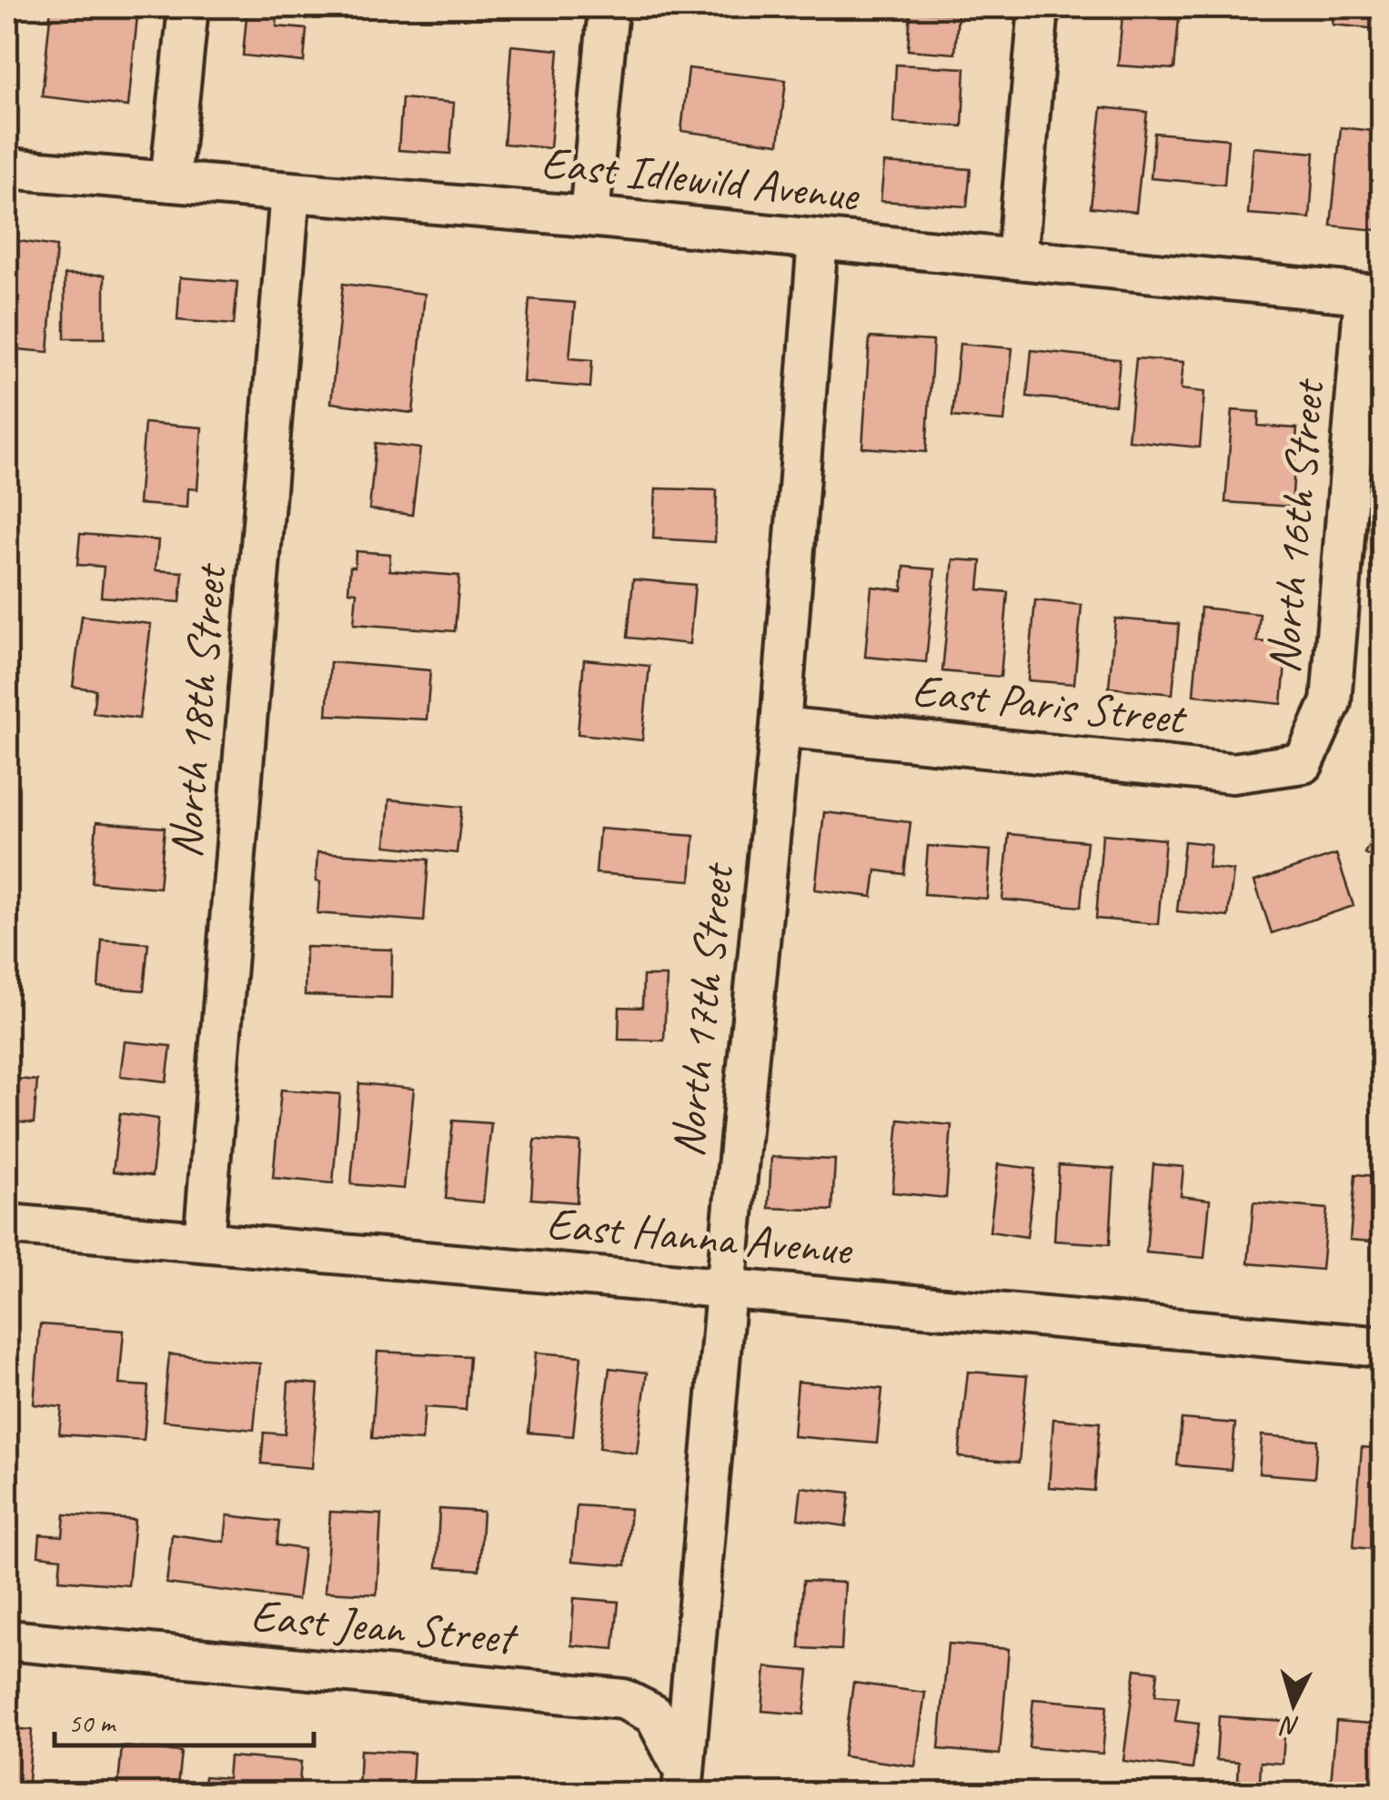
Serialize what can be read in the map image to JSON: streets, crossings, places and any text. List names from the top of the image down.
{
  "streets": {
    "street": [
      "East Idlewild Avenue",
      "North 16th Street",
      "East Paris Street",
      "North 18th Street",
      "North 17th Street",
      "East Hanna Avenue",
      "East Jean Street"
    ]
  },
  "crossings": [
    ["East Idlewild Avenue", "North 16th Street"],
    ["East Idlewild Avenue", "North 18th Street"],
    ["East Idlewild Avenue", "North 17th Street"],
    ["North 16th Street", "East Paris Street"],
    ["East Paris Street", "North 17th Street"],
    ["North 18th Street", "East Hanna Avenue"],
    ["North 17th Street", "East Hanna Avenue"],
    ["North 17th Street", "East Jean Street"]
  ],
  "scale_bar": "50 m",
  "north": "bottom"
}
